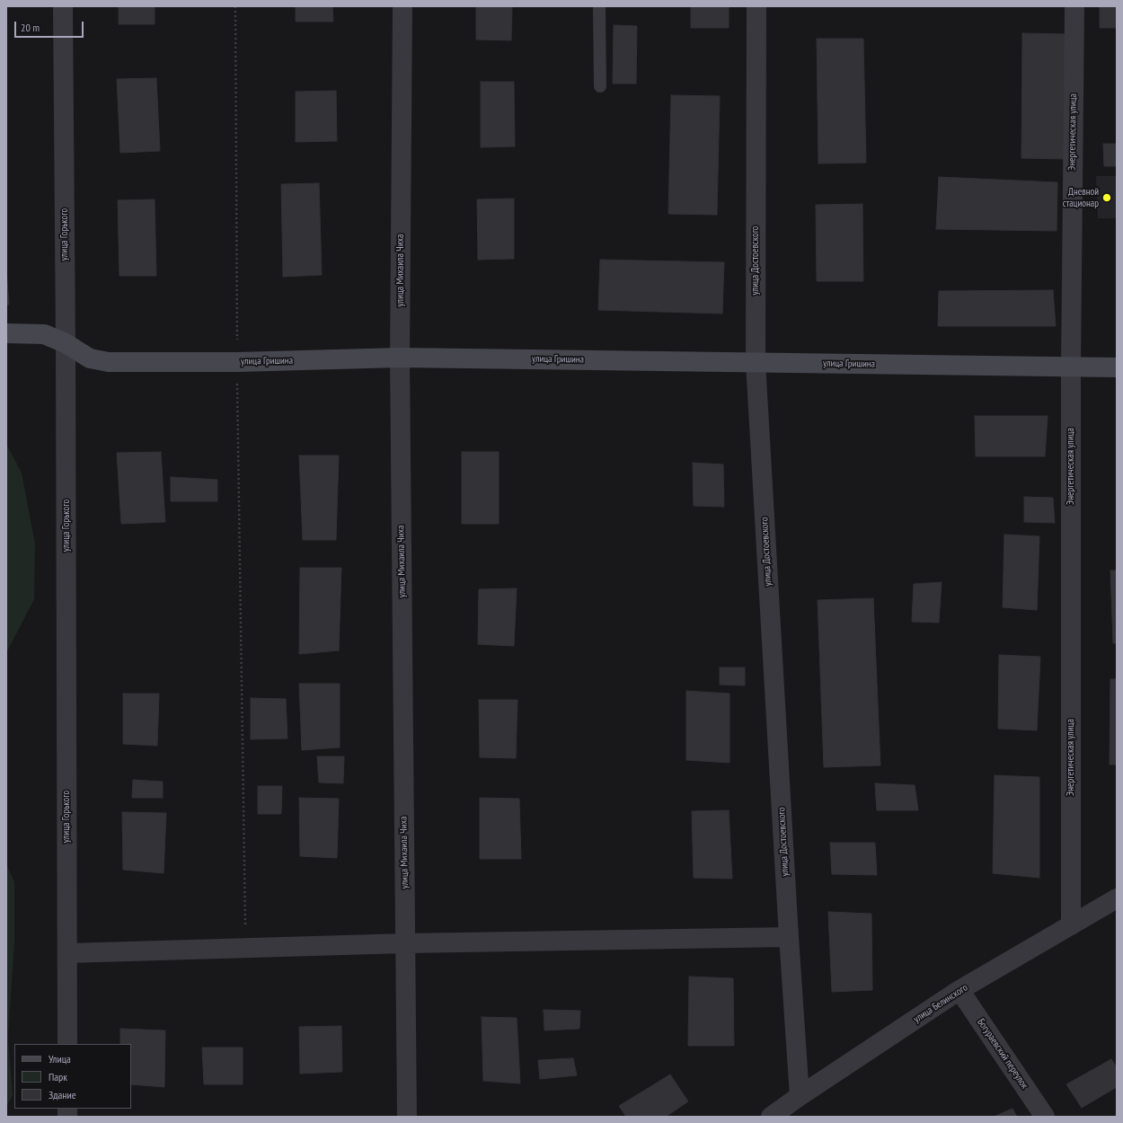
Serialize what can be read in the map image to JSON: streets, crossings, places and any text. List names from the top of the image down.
{
  "streets": {
    "street": [
      "Энергетическая улица",
      "улица Горького",
      "улица Достоевского",
      "улица Михаила Чиха",
      "улица Гришина",
      "улица Белинского",
      "Богураевский переулок"
    ]
  },
  "crossings": [
    ["Энергетическая улица", "улица Гришина"],
    ["Энергетическая улица", "улица Белинского"],
    ["улица Горького", "улица Гришина"],
    ["улица Достоевского", "улица Гришина"],
    ["улица Достоевского", "улица Белинского"],
    ["улица Михаила Чиха", "улица Гришина"],
    ["улица Белинского", "Богураевский переулок"]
  ],
  "places": ["Дневной стационар"],
  "legend": ["Улица", "Парк", "Здание"],
  "scale_bar": "20 m"
}
